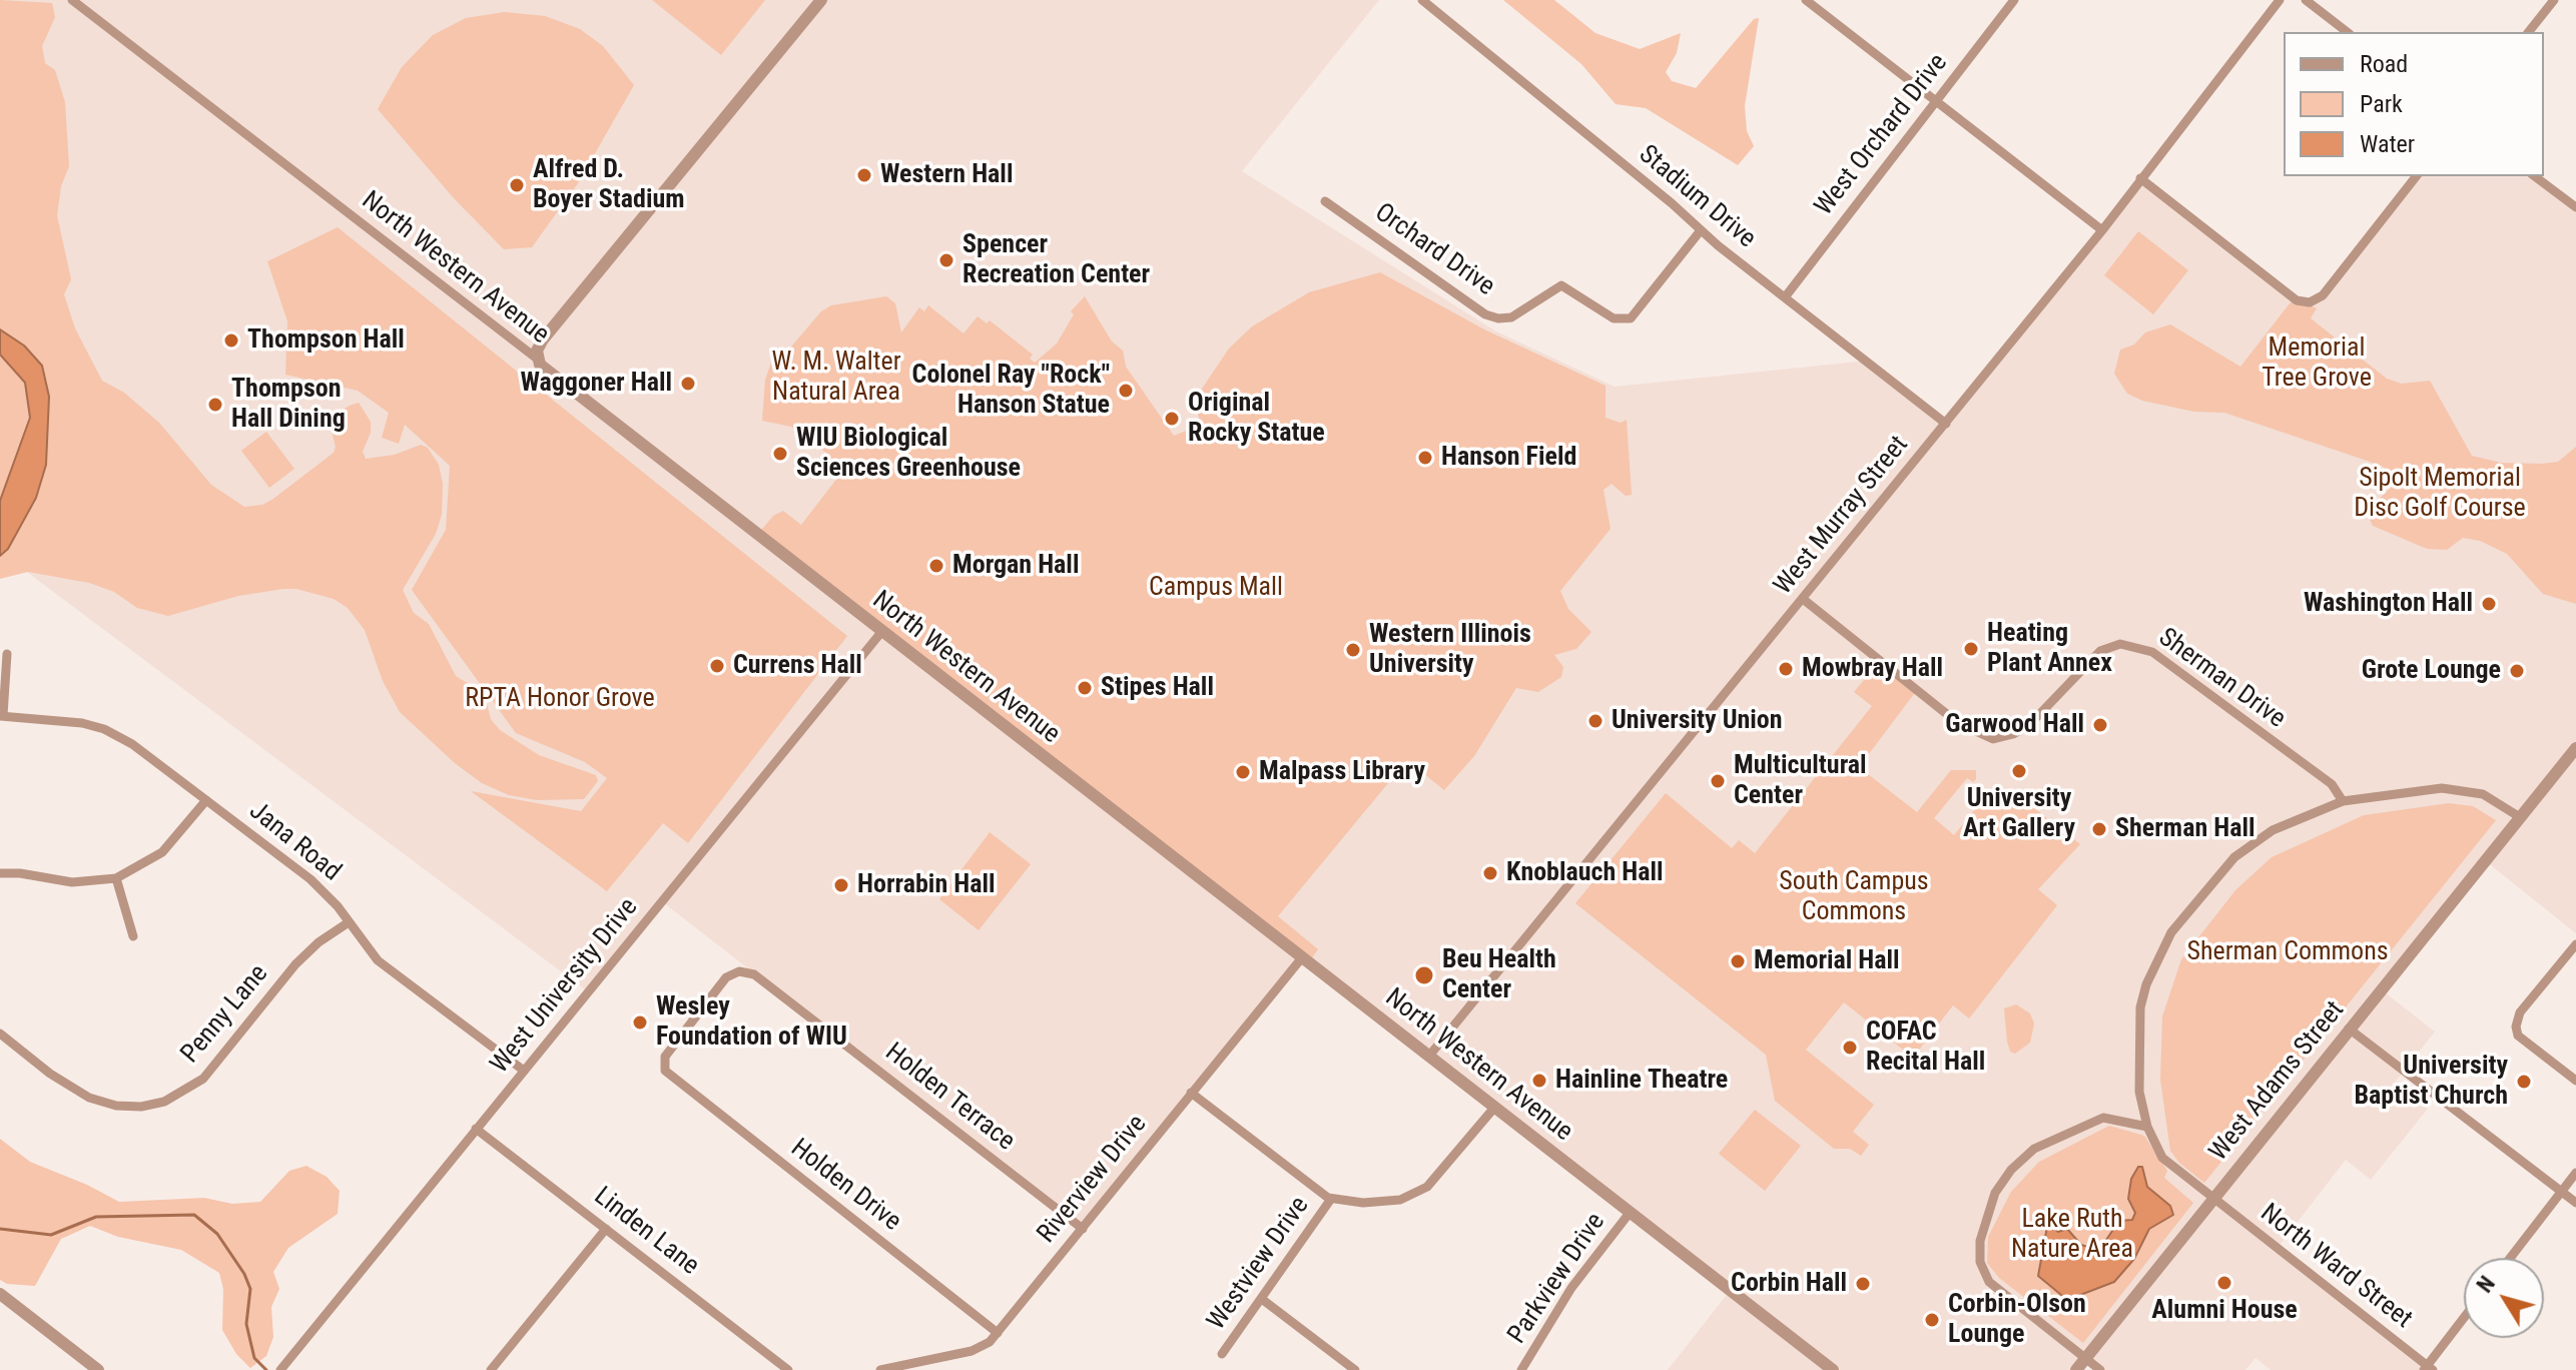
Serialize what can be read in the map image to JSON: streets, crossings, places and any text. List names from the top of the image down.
{
  "streets": {
    "street": [
      "West Orchard Drive",
      "Stadium Drive",
      "Orchard Drive",
      "North Western Avenue",
      "West Murray Street",
      "Sherman Drive",
      "Jana Road",
      "West University Drive",
      "Penny Lane",
      "West Adams Street",
      "Holden Terrace",
      "Riverview Drive",
      "Holden Drive",
      "Linden Lane",
      "Westview Drive",
      "North Ward Street",
      "Parkview Drive"
    ]
  },
  "crossings": [
    ["West Orchard Drive", "Stadium Drive"],
    ["Stadium Drive", "Orchard Drive"],
    ["Stadium Drive", "West Murray Street"],
    ["North Western Avenue", "West Murray Street"],
    ["North Western Avenue", "West University Drive"],
    ["North Western Avenue", "Riverview Drive"],
    ["North Western Avenue", "Parkview Drive"],
    ["West Murray Street", "Sherman Drive"],
    ["Sherman Drive", "North Ward Street"],
    ["Jana Road", "West University Drive"],
    ["Jana Road", "Penny Lane"],
    ["West University Drive", "Linden Lane"],
    ["West Adams Street", "North Ward Street"],
    ["Holden Terrace", "Riverview Drive"],
    ["Holden Terrace", "Holden Drive"],
    ["Riverview Drive", "Holden Drive"]
  ],
  "parks": [
    "Memorial Tree Grove",
    "W. M. Walter Natural Area",
    "Sipolt Memorial Disc Golf Course",
    "Campus Mall",
    "RPTA Honor Grove",
    "South Campus Commons",
    "Sherman Commons",
    "Lake Ruth Nature Area"
  ],
  "places": [
    "Western Hall",
    "Alfred D. Boyer Stadium",
    "Spencer Recreation Center",
    "Thompson Hall",
    "Waggoner Hall",
    "Colonel Ray \"Rock\" Hanson Statue",
    "Thompson Hall Dining",
    "Original Rocky Statue",
    "WIU Biological Sciences Greenhouse",
    "Hanson Field",
    "Morgan Hall",
    "Washington Hall",
    "Heating Plant Annex",
    "Western Illinois University",
    "Currens Hall",
    "Mowbray Hall",
    "Grote Lounge",
    "Stipes Hall",
    "University Union",
    "Garwood Hall",
    "University Art Gallery",
    "Malpass Library",
    "Multicultural Center",
    "Sherman Hall",
    "Knoblauch Hall",
    "Horrabin Hall",
    "Memorial Hall",
    "Beu Health Center",
    "Wesley Foundation of WIU",
    "COFAC Recital Hall",
    "Hainline Theatre",
    "University Baptist Church",
    "Alumni House",
    "Corbin Hall",
    "Corbin-Olson Lounge"
  ],
  "legend": ["Road", "Park", "Water"],
  "north": "top left"
}
